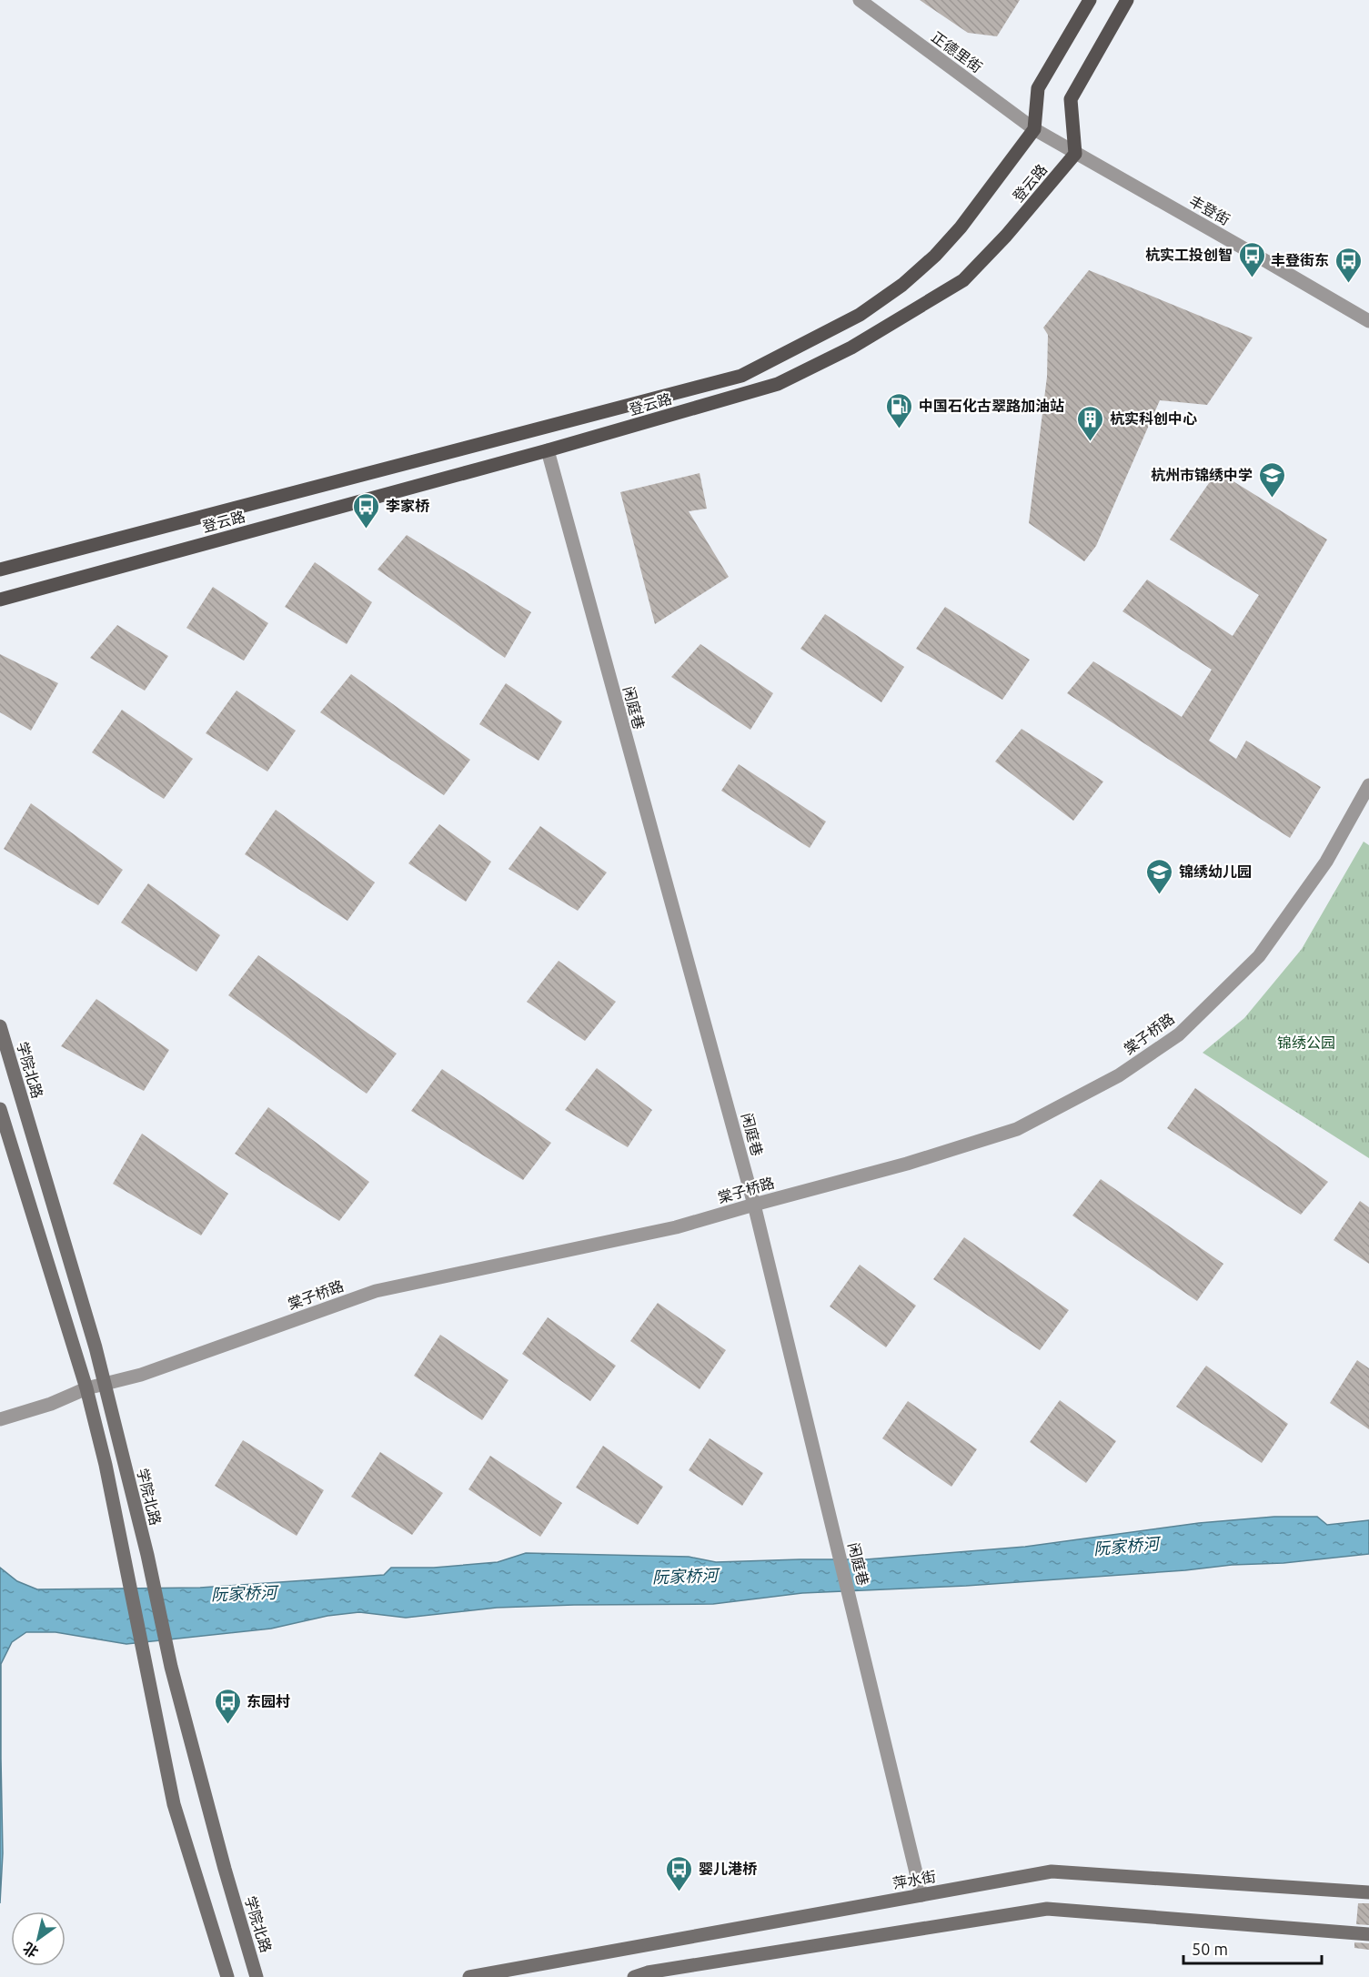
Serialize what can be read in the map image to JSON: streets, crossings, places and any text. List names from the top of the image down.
{
  "streets": {
    "main road": ["登云路", "学院北路", "萍水街"],
    "street": [
      "正德里街",
      "丰登街",
      "闲庭巷",
      "棠子桥路"
    ]
  },
  "crossings": [
    ["正德里街", "登云路"],
    ["正德里街", "丰登街"],
    ["登云路", "丰登街"],
    ["登云路", "闲庭巷"],
    ["闲庭巷", "棠子桥路"],
    ["闲庭巷", "萍水街"],
    ["棠子桥路", "学院北路"]
  ],
  "water": ["阮家桥河"],
  "parks": ["锦绣公园"],
  "places": {
    "bus stop": [
      "杭实工投创智",
      "丰登街东",
      "李家桥",
      "东园村",
      "婴儿港桥"
    ],
    "fuel station": ["中国石化古翠路加油站"],
    "building": ["杭实科创中心"],
    "school or university": ["杭州市锦绣中学", "锦绣幼儿园"]
  },
  "scale_bar": "50 m",
  "north": "bottom left"
}
